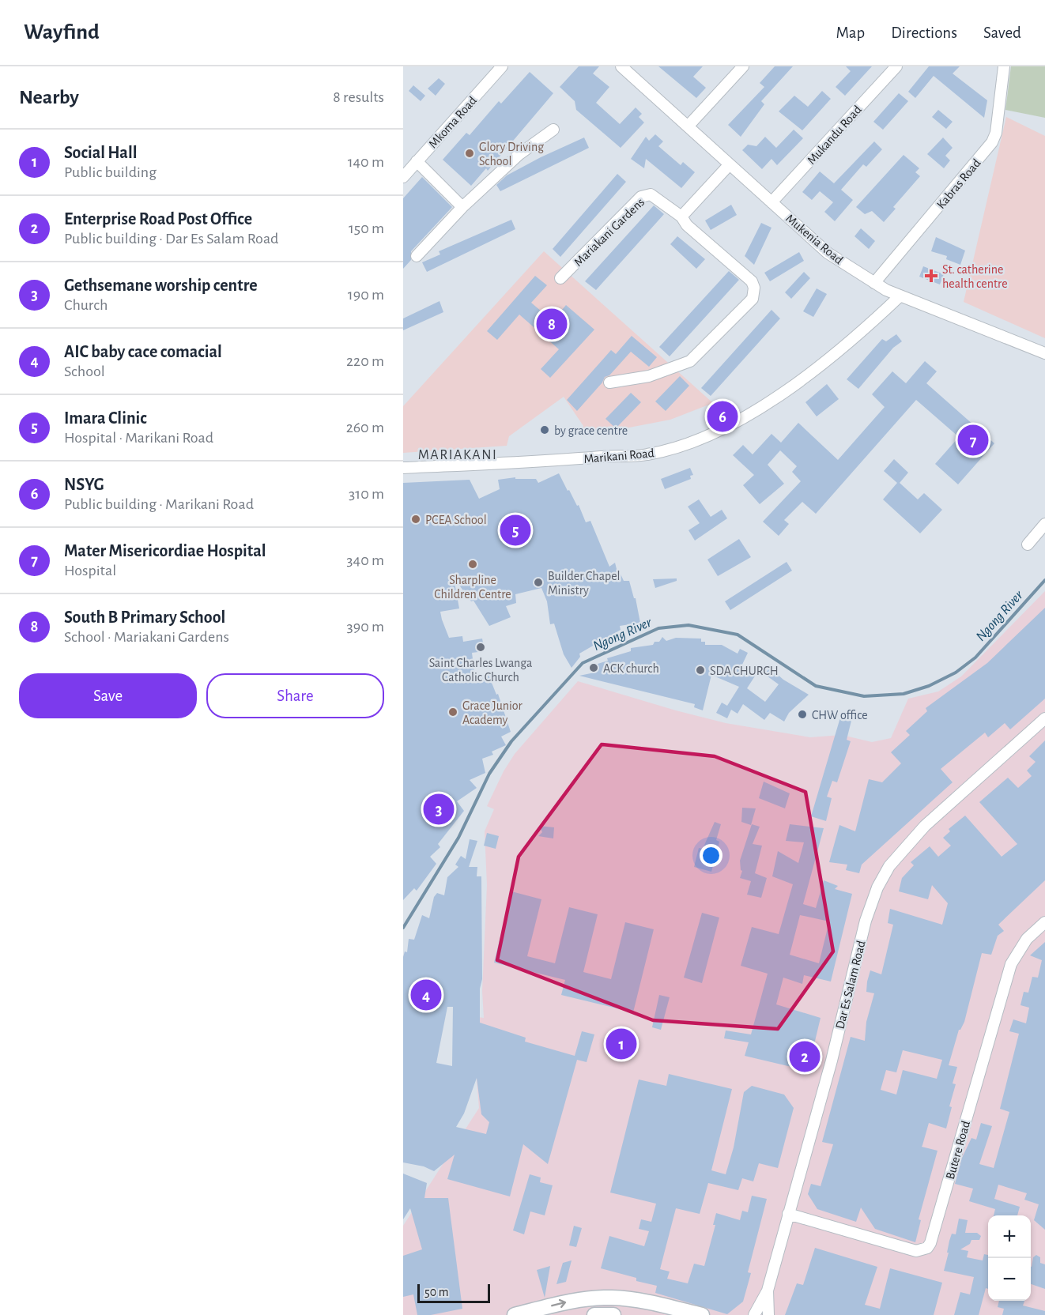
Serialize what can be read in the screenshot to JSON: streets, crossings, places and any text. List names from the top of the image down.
{
  "streets": {
    "street": [
      "Mkoma Road",
      "Mukandu Road",
      "Kabras Road",
      "Mariakani Gardens",
      "Mukenia Road",
      "Marikani Road",
      "Dar Es Salam Road",
      "Butere Road"
    ]
  },
  "crossings": [
    ["Mukandu Road", "Mukenia Road"],
    ["Kabras Road", "Mukenia Road"],
    ["Mukenia Road", "Marikani Road"],
    ["Dar Es Salam Road", "Butere Road"]
  ],
  "districts": ["MARIAKANI"],
  "water": ["Ngong River"],
  "places": {
    "other": [
      "Glory Driving School",
      "by grace centre",
      "PCEA School",
      "Sharpline Children Centre",
      "Builder Chapel Ministry",
      "Saint Charles Lwanga Catholic Church",
      "ACK church",
      "SDA CHURCH",
      "Grace Junior Academy",
      "CHW office"
    ],
    "health": ["St. catherine health centre"]
  },
  "scale_bar": "50 m",
  "page": {
    "header": "Wayfind",
    "nav": ["Map", "Directions", "Saved"],
    "heading": ["Nearby", "8 results"],
    "list": [
      {
        "mark": "1",
        "name": "Social Hall",
        "note": "Public building",
        "value": "140 m"
      },
      {
        "mark": "2",
        "name": "Enterprise Road Post Office",
        "note": "Public building · Dar Es Salam Road",
        "value": "150 m"
      },
      {
        "mark": "3",
        "name": "Gethsemane worship centre",
        "note": "Church",
        "value": "190 m"
      },
      {
        "mark": "4",
        "name": "AIC baby cace comacial",
        "note": "School",
        "value": "220 m"
      },
      {
        "mark": "5",
        "name": "Imara Clinic",
        "note": "Hospital · Marikani Road",
        "value": "260 m"
      },
      {
        "mark": "6",
        "name": "NSYG",
        "note": "Public building · Marikani Road",
        "value": "310 m"
      },
      {
        "mark": "7",
        "name": "Mater Misericordiae Hospital",
        "note": "Hospital",
        "value": "340 m"
      },
      {
        "mark": "8",
        "name": "South B Primary School",
        "note": "School · Mariakani Gardens",
        "value": "390 m"
      }
    ],
    "pins": [
      "8",
      "6",
      "7",
      "5",
      "3",
      "4",
      "1",
      "2"
    ],
    "buttons": ["Save", "Share"],
    "map_buttons": ["+", "−"],
    "scale": "50 m"
  }
}
